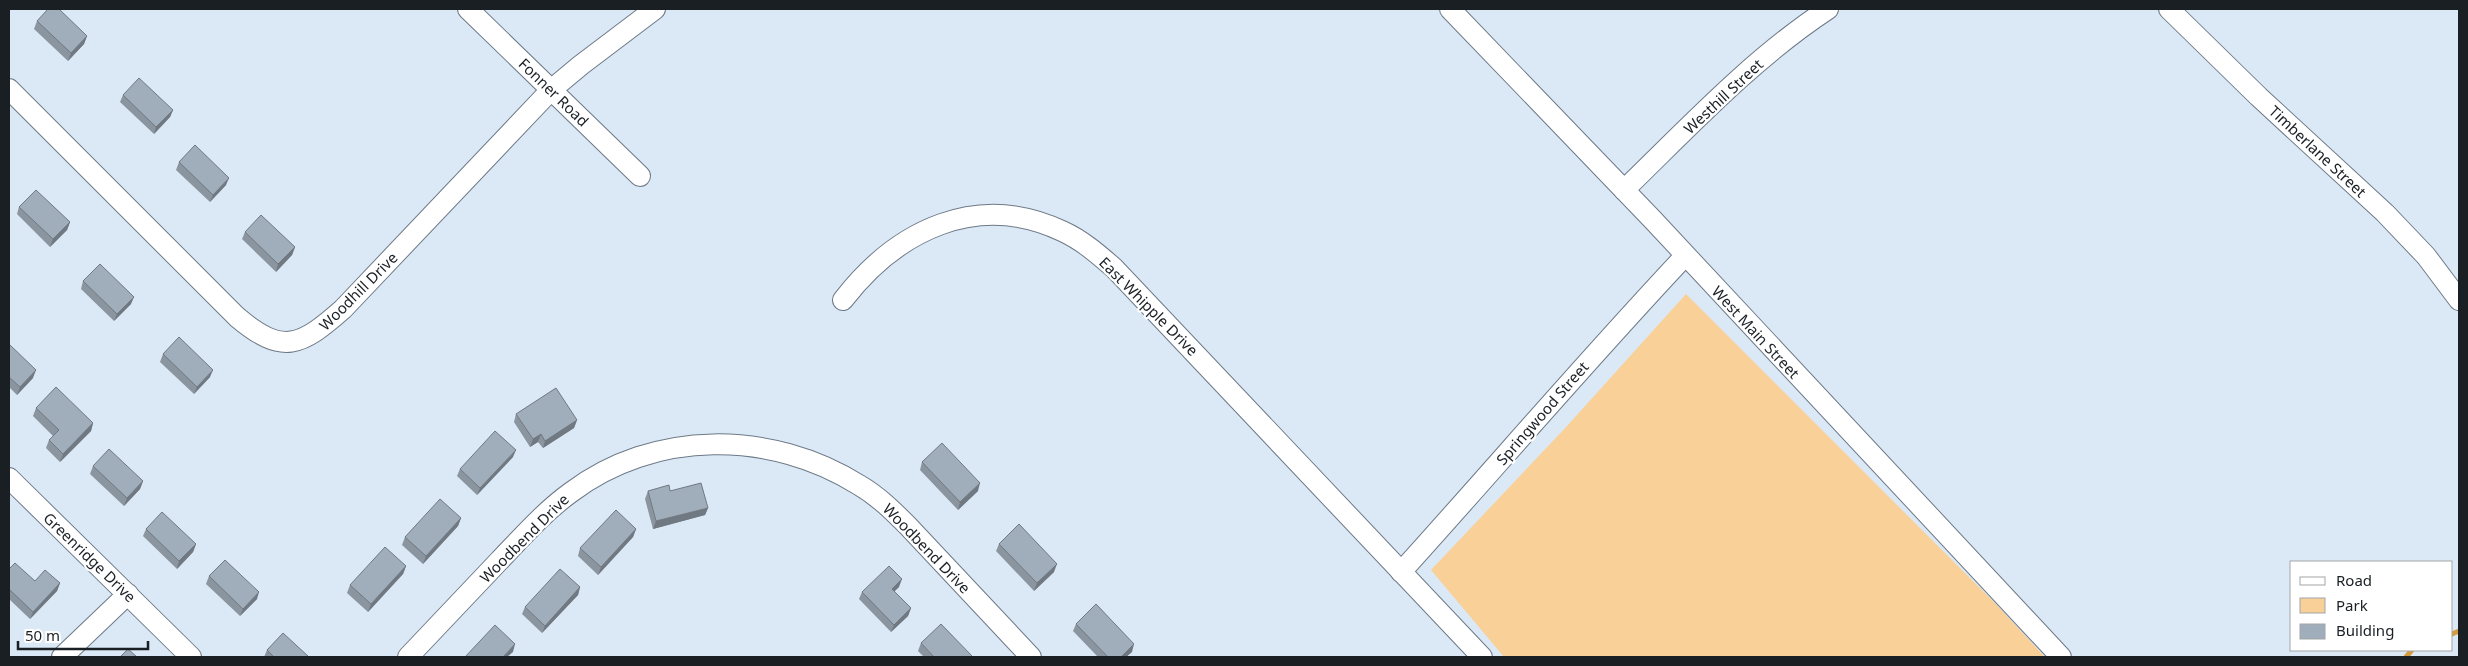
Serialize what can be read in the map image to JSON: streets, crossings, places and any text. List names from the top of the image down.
{
  "streets": {
    "street": [
      "Fonner Road",
      "Westhill Street",
      "Timberlane Street",
      "Woodhill Drive",
      "East Whipple Drive",
      "West Main Street",
      "Springwood Street",
      "Woodbend Drive",
      "Greenridge Drive"
    ]
  },
  "crossings": [
    ["Fonner Road", "Woodhill Drive"],
    ["Westhill Street", "West Main Street"],
    ["East Whipple Drive", "Springwood Street"],
    ["West Main Street", "Springwood Street"]
  ],
  "legend": ["Road", "Park", "Building"],
  "scale_bar": "50 m"
}
